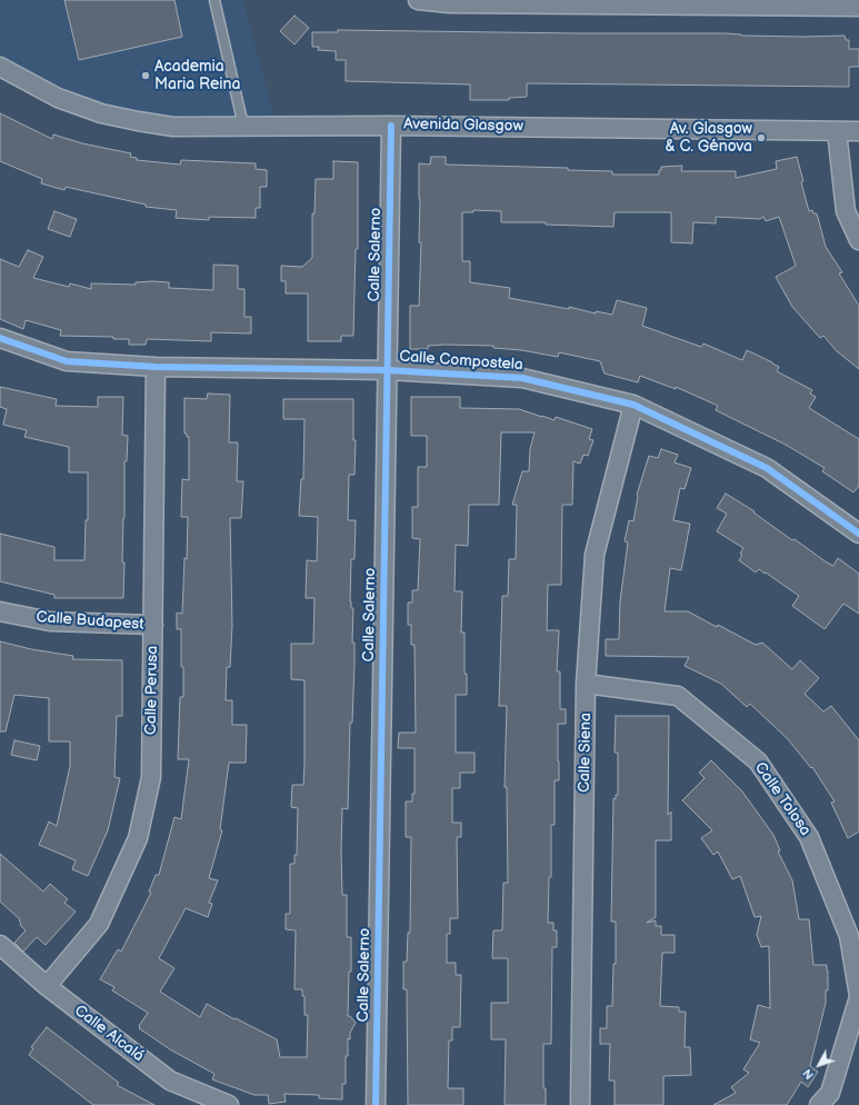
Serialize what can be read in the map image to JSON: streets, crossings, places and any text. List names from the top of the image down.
{
  "streets": {
    "street": [
      "Avenida Glasgow",
      "Calle Salerno",
      "Calle Compostela",
      "Calle Budapest",
      "Calle Perusa",
      "Calle Siena",
      "Calle Tolosa",
      "Calle Alcalá"
    ]
  },
  "crossings": [
    ["Avenida Glasgow", "Calle Salerno"],
    ["Calle Salerno", "Calle Compostela"],
    ["Calle Compostela", "Calle Perusa"],
    ["Calle Compostela", "Calle Siena"],
    ["Calle Budapest", "Calle Perusa"],
    ["Calle Perusa", "Calle Alcalá"],
    ["Calle Siena", "Calle Tolosa"]
  ],
  "places": ["Academia Maria Reina", "Av. Glasgow & C. Génova"],
  "north": "bottom left"
}
